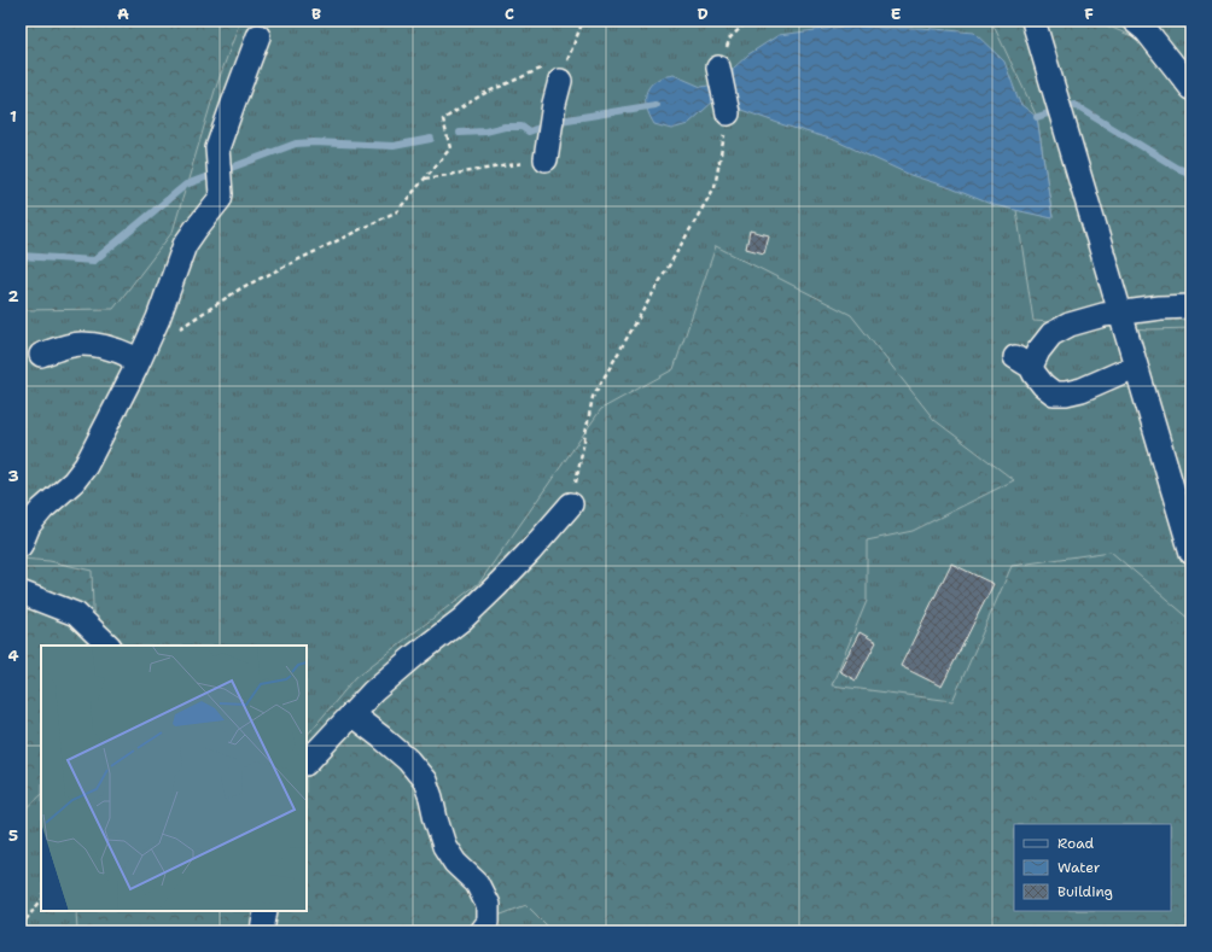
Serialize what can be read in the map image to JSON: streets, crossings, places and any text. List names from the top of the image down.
{
  "legend": ["Road", "Water", "Building"],
  "grid": {
    "columns": [
      "A",
      "B",
      "C",
      "D",
      "E",
      "F"
    ],
    "rows": [
      "1",
      "2",
      "3",
      "4",
      "5"
    ]
  }
}
